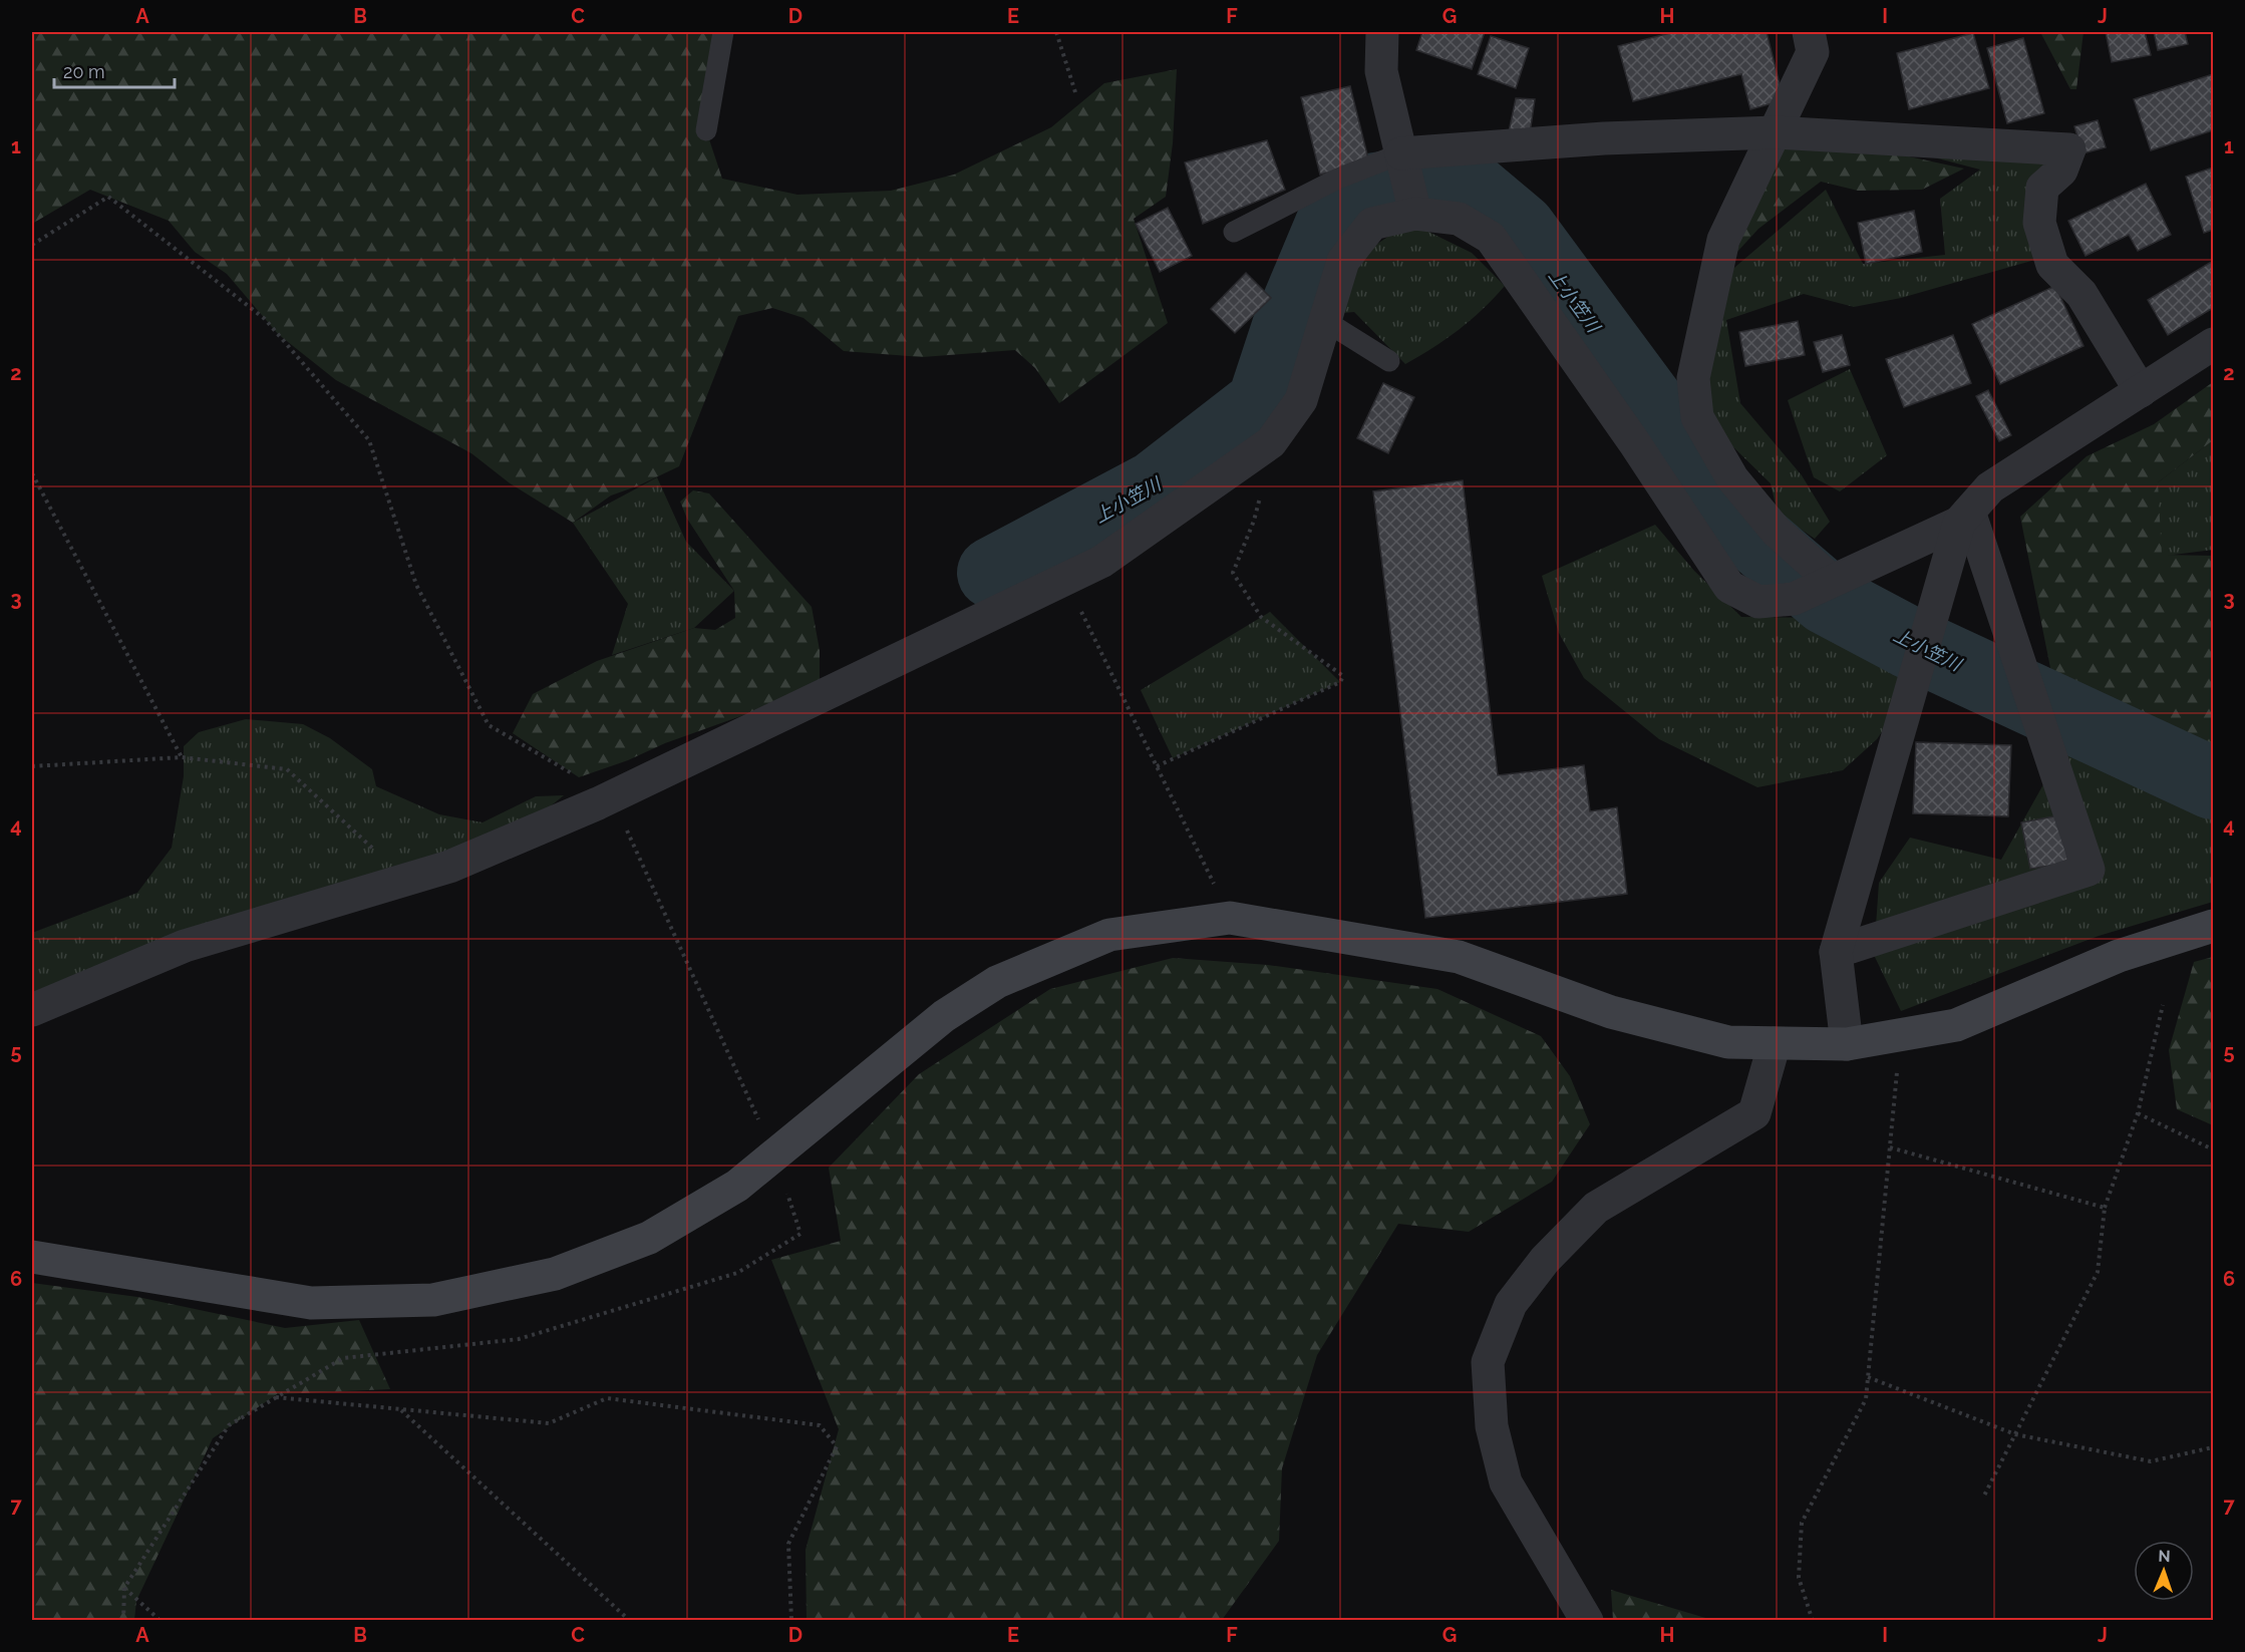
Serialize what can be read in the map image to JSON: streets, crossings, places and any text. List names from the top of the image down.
{
  "water": ["上小笠川"],
  "scale_bar": "20 m",
  "north": "top",
  "grid": {
    "columns": [
      "A",
      "B",
      "C",
      "D",
      "E",
      "F",
      "G",
      "H",
      "I",
      "J"
    ],
    "rows": [
      "1",
      "2",
      "3",
      "4",
      "5",
      "6",
      "7"
    ]
  }
}
